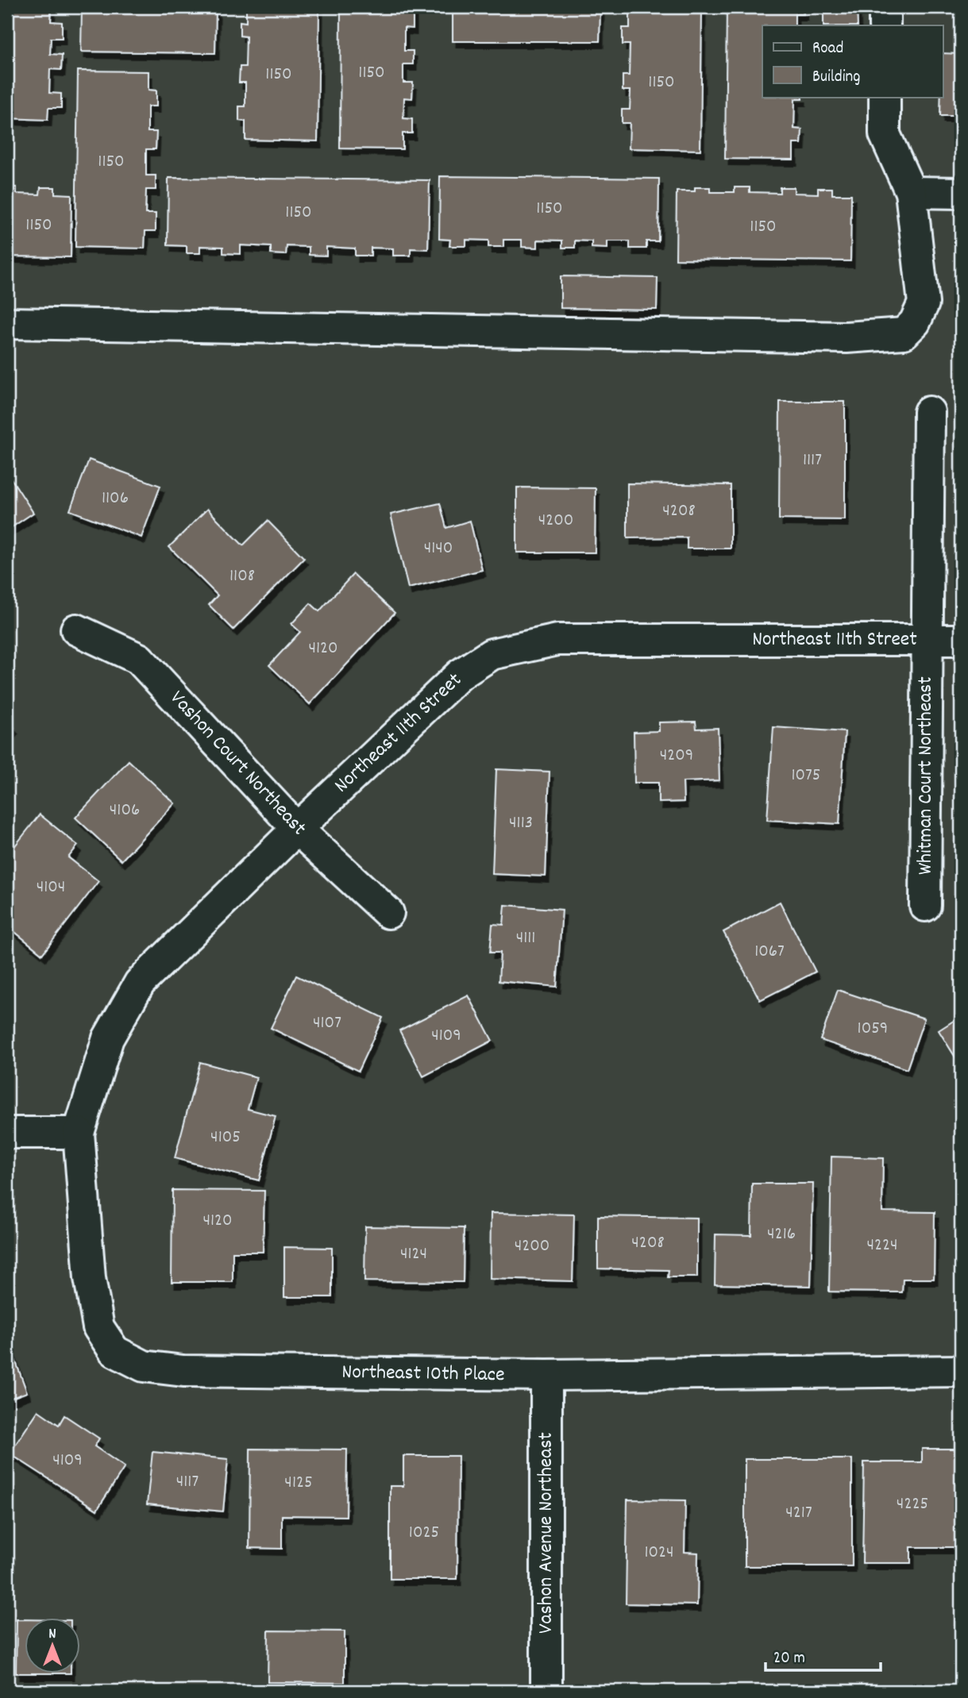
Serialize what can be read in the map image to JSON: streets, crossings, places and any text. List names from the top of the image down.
{
  "streets": {
    "street": [
      "Northeast 11th Street",
      "Vashon Court Northeast",
      "Whitman Court Northeast",
      "Northeast 10th Place",
      "Vashon Avenue Northeast"
    ]
  },
  "crossings": [
    ["Northeast 11th Street", "Vashon Court Northeast"],
    ["Northeast 11th Street", "Whitman Court Northeast"],
    ["Northeast 11th Street", "Northeast 10th Place"],
    ["Northeast 10th Place", "Vashon Avenue Northeast"]
  ],
  "house_numbers": [
    "1150",
    "1150",
    "1150",
    "1150",
    "1150",
    "1150",
    "1150",
    "1150",
    "1117",
    "1106",
    "4208",
    "4200",
    "4140",
    "1108",
    "4120",
    "4209",
    "1075",
    "4106",
    "4113",
    "4104",
    "4111",
    "1067",
    "4107",
    "1059",
    "4109",
    "4105",
    "4120",
    "4216",
    "4208",
    "4224",
    "4200",
    "4124",
    "4109",
    "4117",
    "4125",
    "4225",
    "4217",
    "1025",
    "1024"
  ],
  "legend": ["Road", "Building"],
  "scale_bar": "20 m",
  "north": "top"
}
